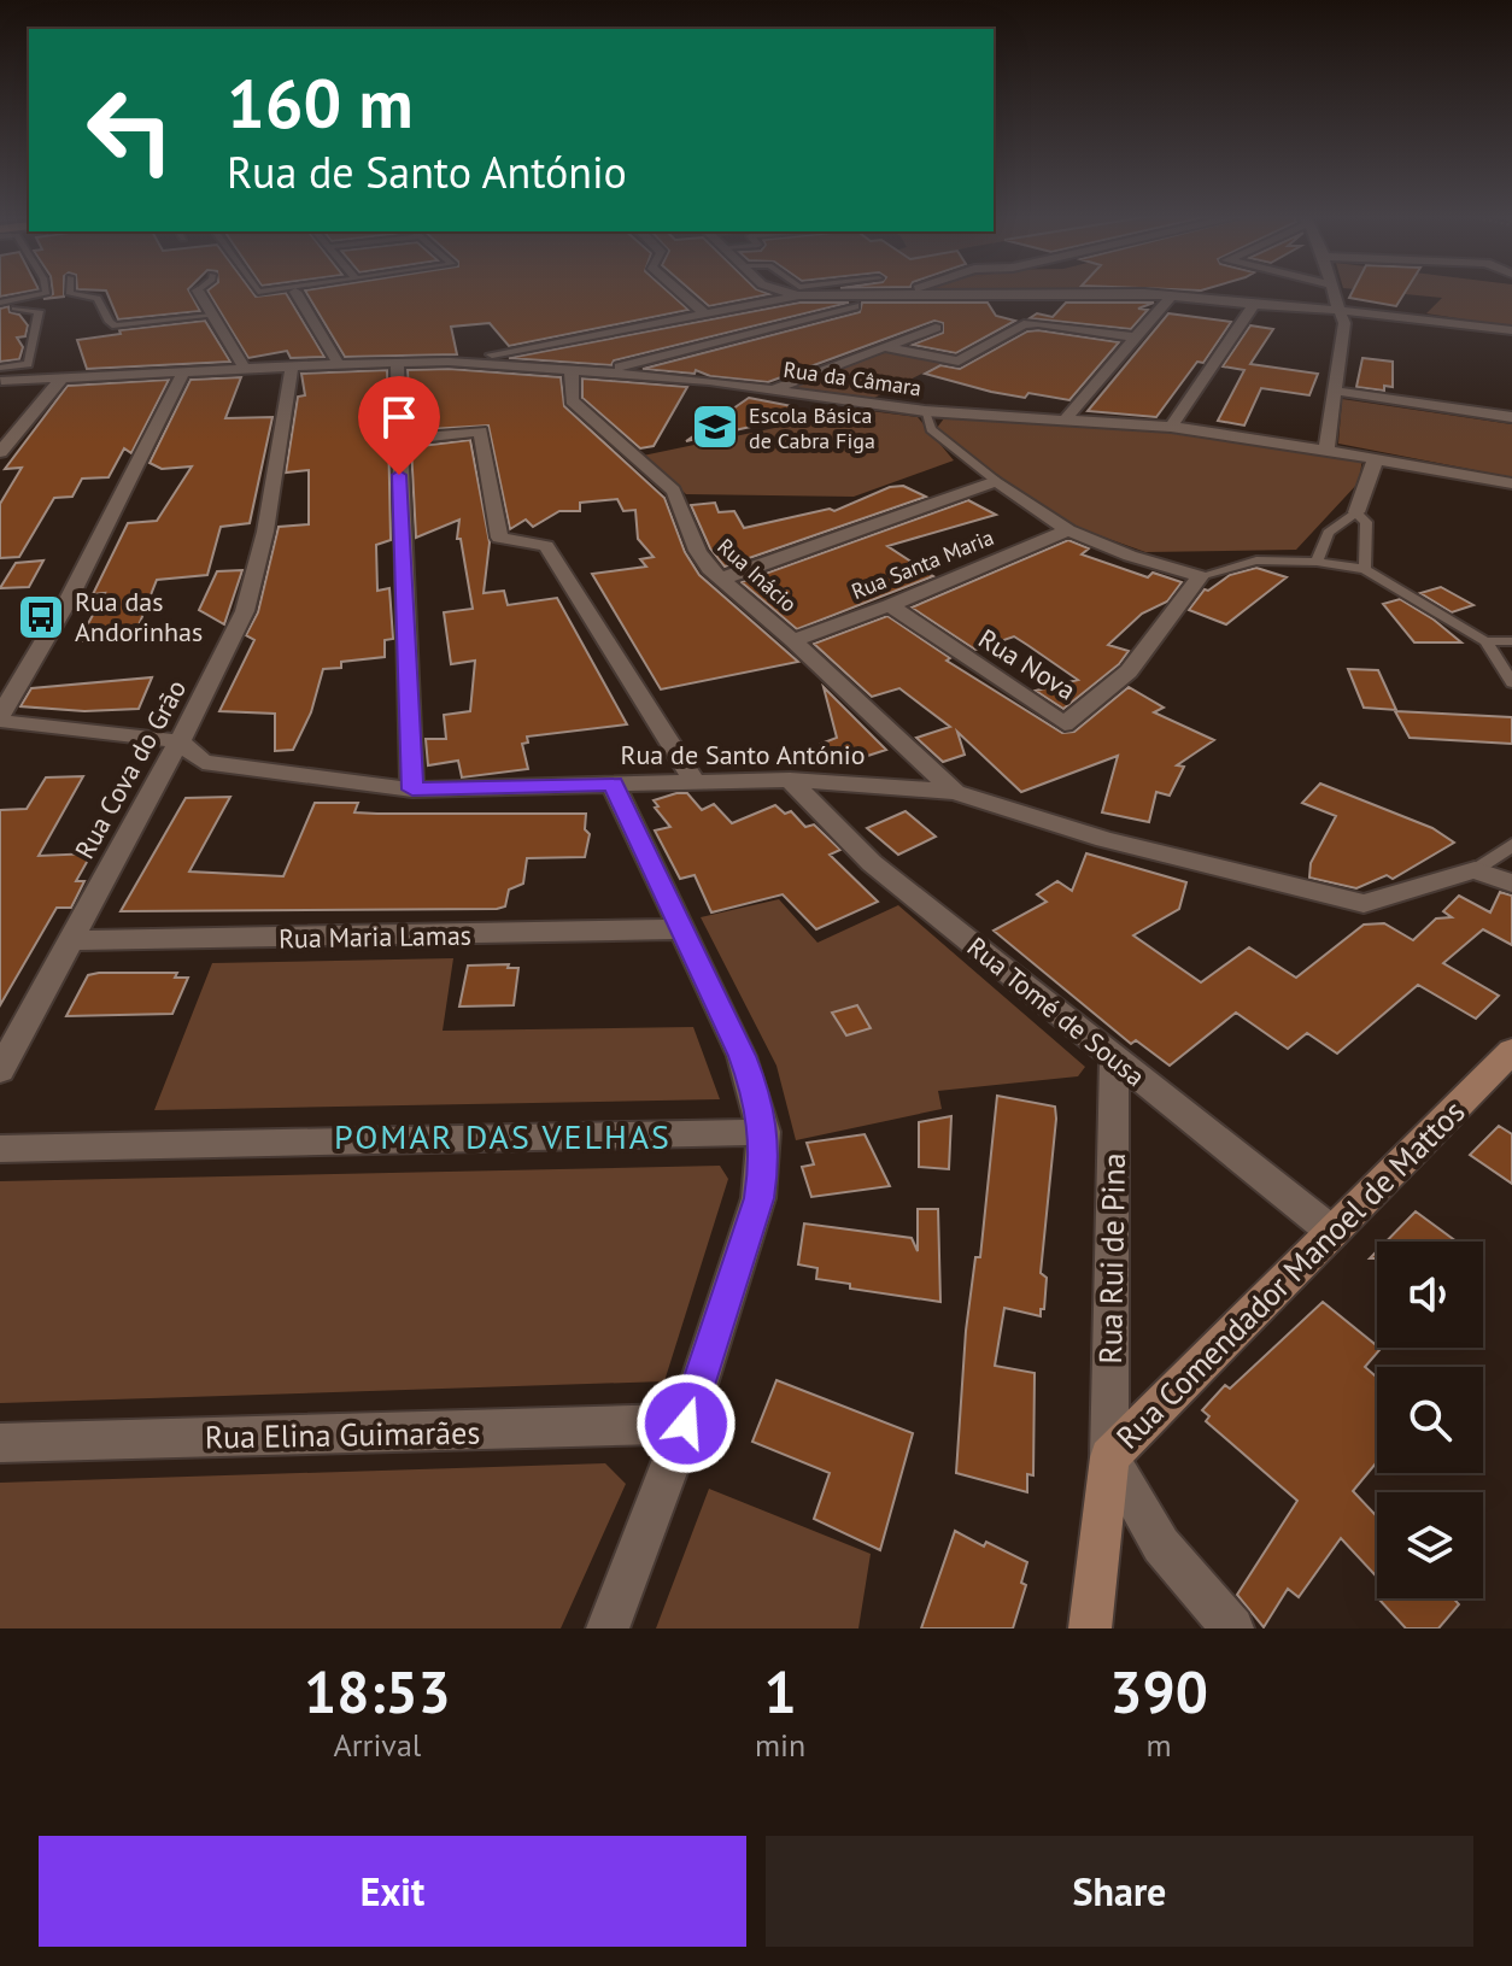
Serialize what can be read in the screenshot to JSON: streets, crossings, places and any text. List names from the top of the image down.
{
  "streets": {
    "street": [
      "Rua da Câmara",
      "Rua Santa Maria",
      "Rua Inácio",
      "Rua Nova",
      "Rua de Santo António",
      "Rua Cova do Grão",
      "Rua Maria Lamas",
      "Rua Tomé de Sousa",
      "Rua Rui de Pina",
      "Rua Comendador Manoel de Mattos",
      "Rua Elina Guimarães"
    ]
  },
  "crossings": [
    ["Rua da Câmara", "Rua Inácio"],
    ["Rua da Câmara", "Rua Cova do Grão"],
    ["Rua Santa Maria", "Rua Inácio"],
    ["Rua Santa Maria", "Rua Nova"],
    ["Rua Inácio", "Rua de Santo António"],
    ["Rua de Santo António", "Rua Cova do Grão"],
    ["Rua de Santo António", "Rua Tomé de Sousa"],
    ["Rua Cova do Grão", "Rua Maria Lamas"],
    ["Rua Tomé de Sousa", "Rua Rui de Pina"],
    ["Rua Tomé de Sousa", "Rua Comendador Manoel de Mattos"],
    ["Rua Rui de Pina", "Rua Comendador Manoel de Mattos"]
  ],
  "districts": ["POMAR DAS VELHAS"],
  "places": {
    "school or university": ["Escola Básica de Cabra Figa"],
    "bus stop": ["Rua das Andorinhas"]
  },
  "page": {
    "turn": ["160 m", "Rua de Santo António"],
    "eta": [
      "18:53",
      "Arrival",
      "1",
      "min",
      "390",
      "m"
    ],
    "buttons": ["Exit", "Share"]
  }
}
